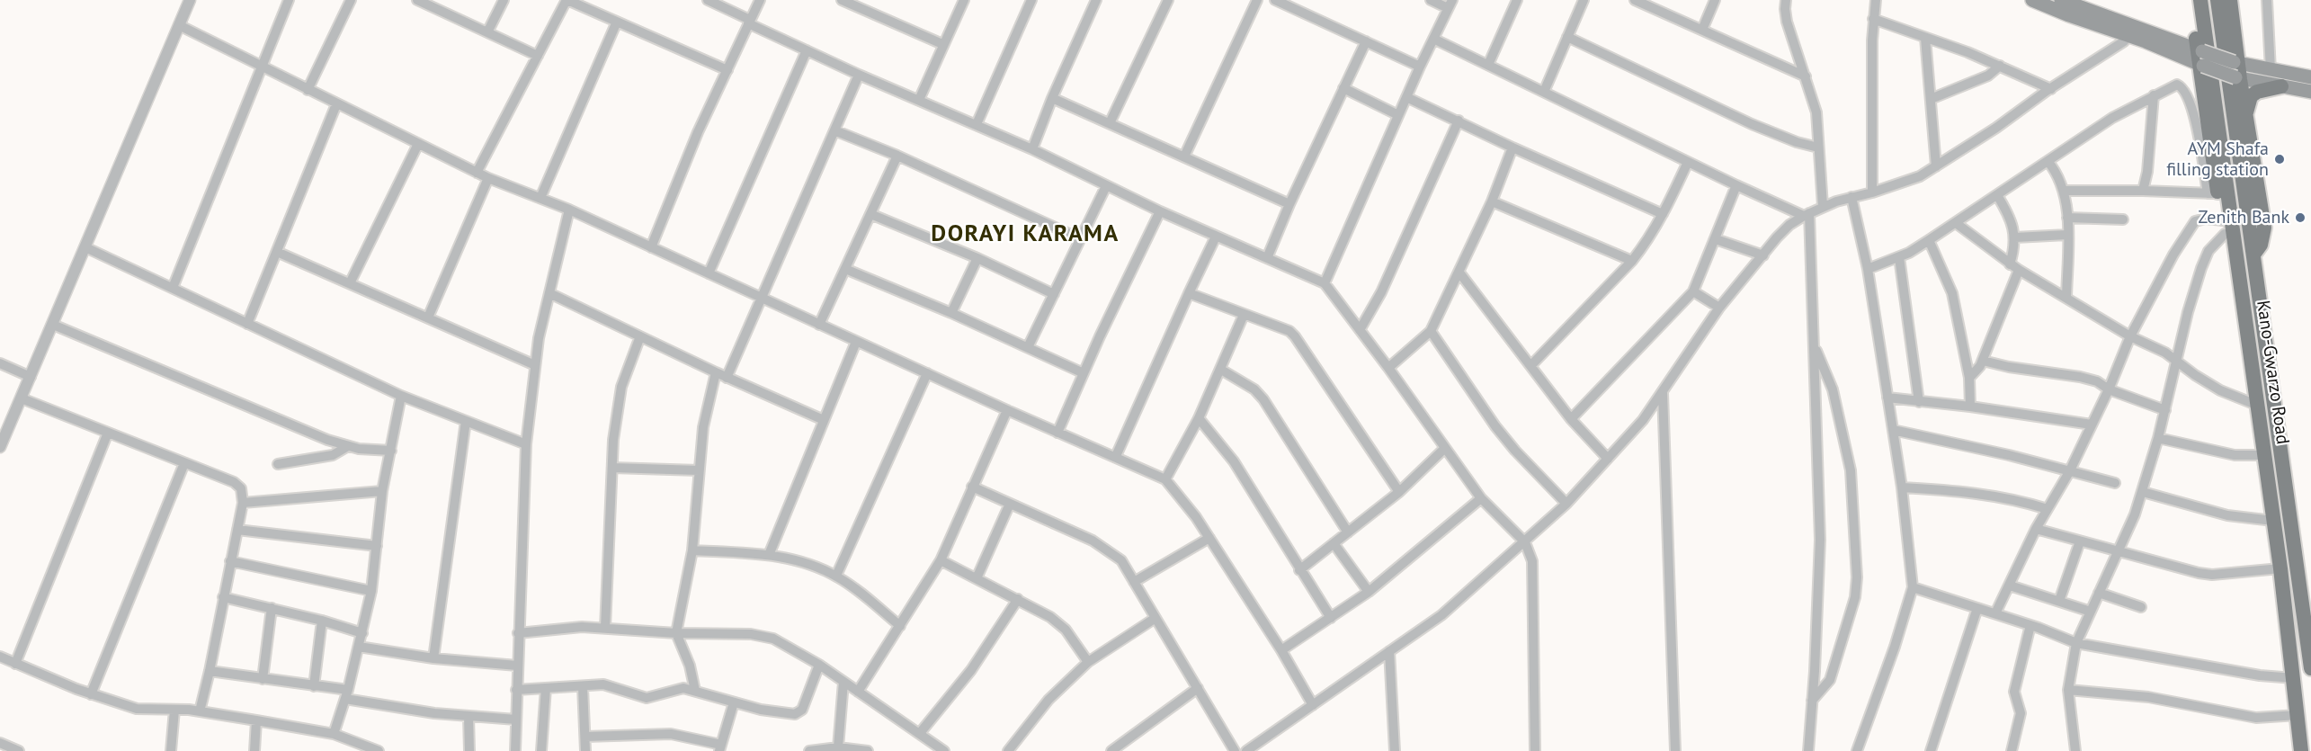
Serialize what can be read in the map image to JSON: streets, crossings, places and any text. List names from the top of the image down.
{
  "streets": {
    "main road": ["Kano-Gwarzo Road"]
  },
  "districts": ["DORAYI KARAMA"],
  "places": ["AYM Shafa filling station", "Zenith Bank"]
}
